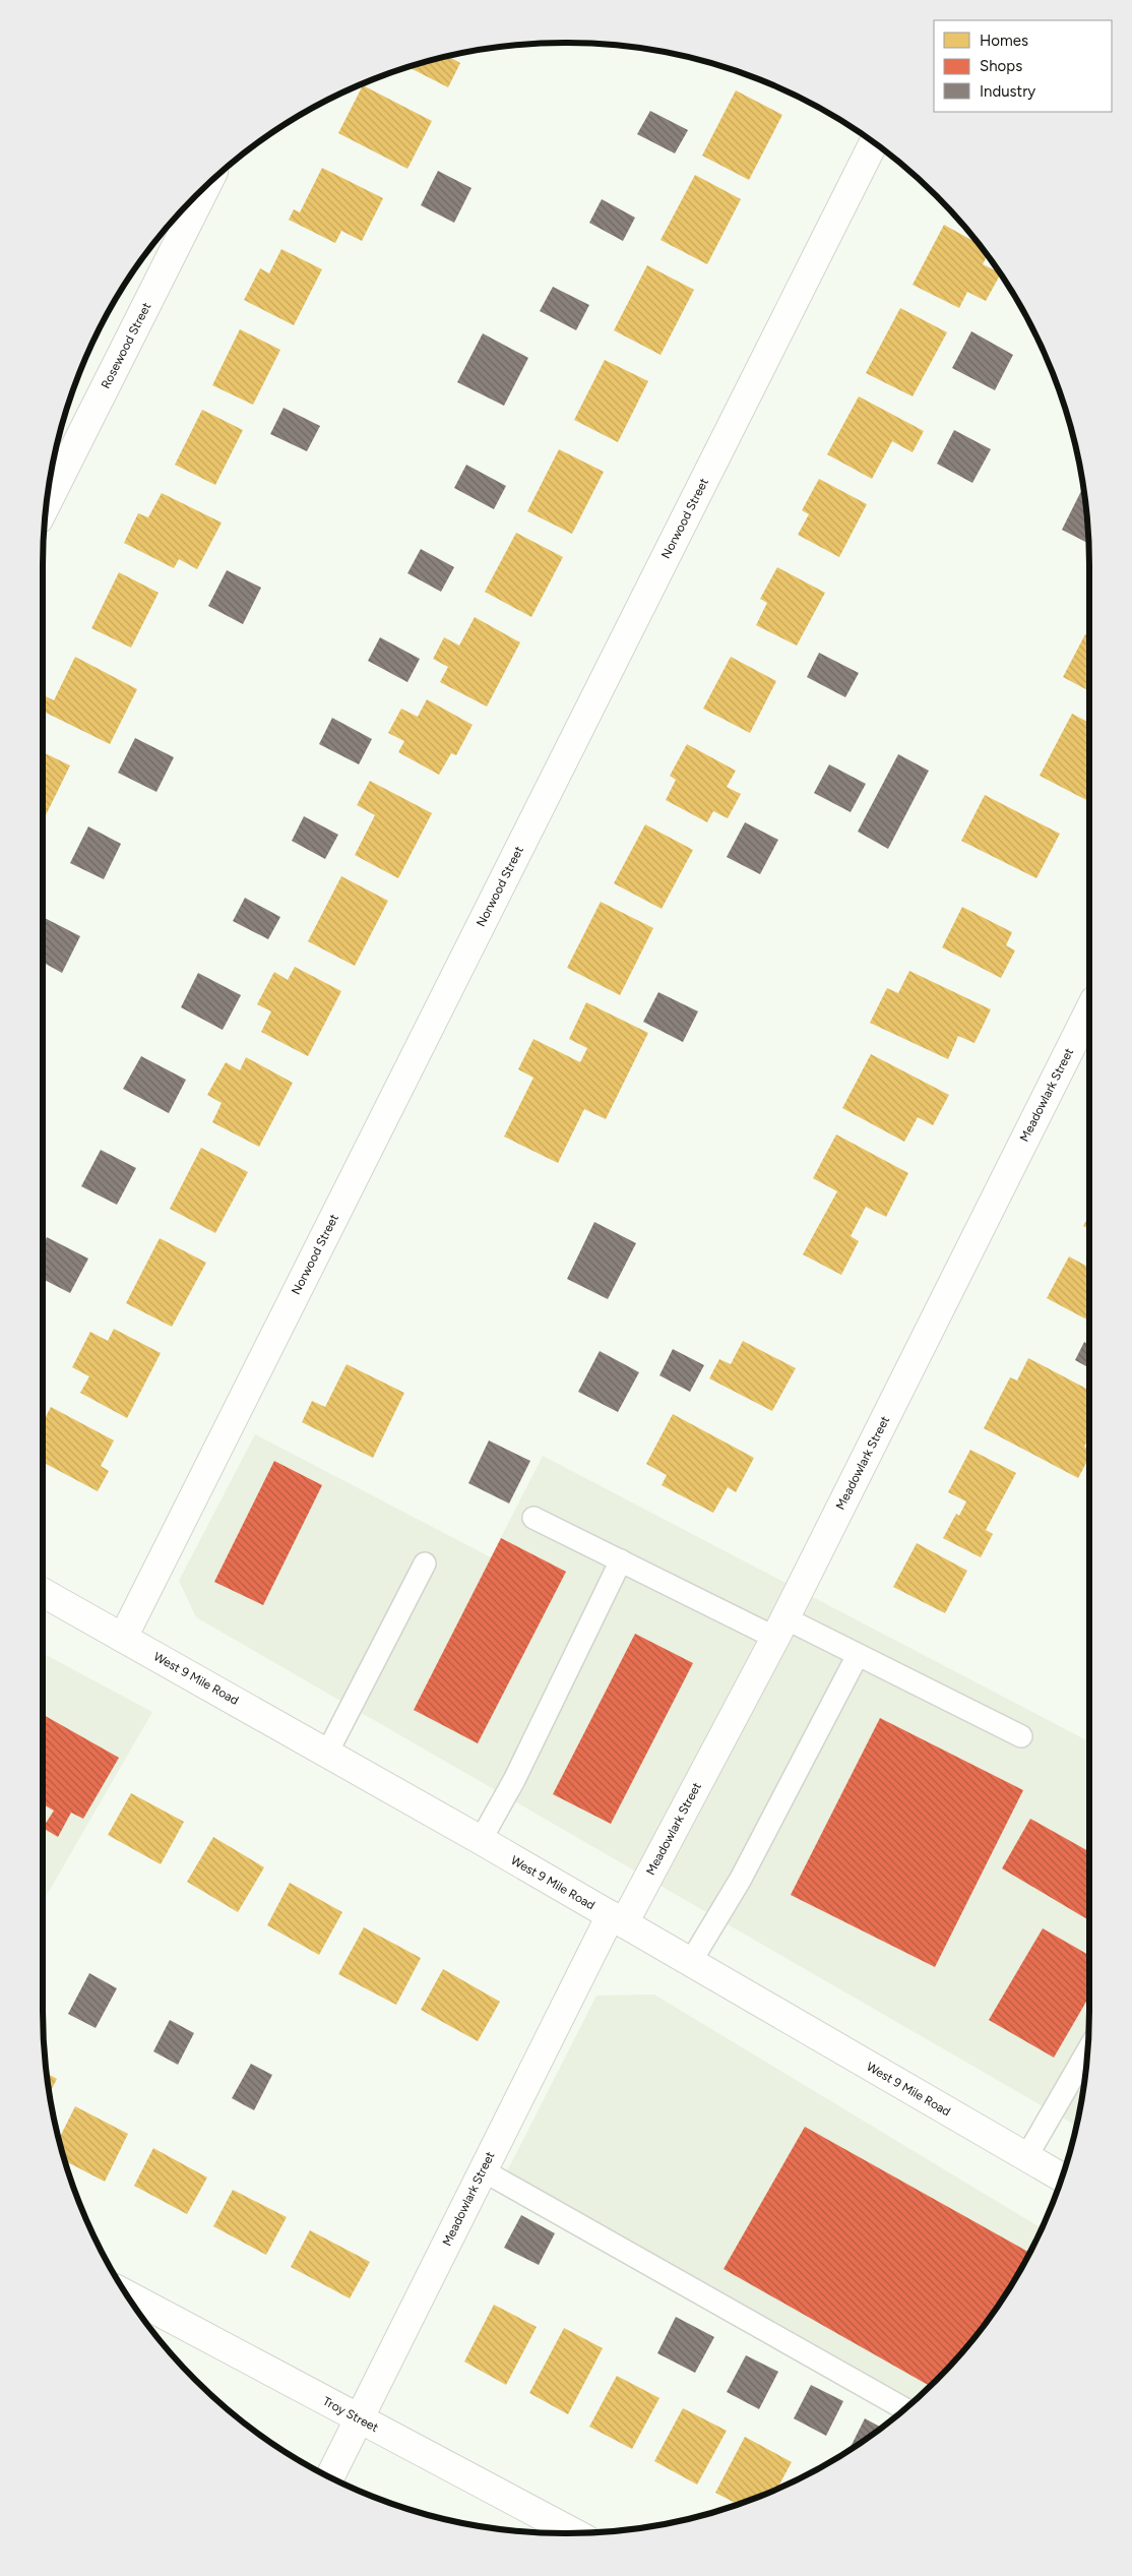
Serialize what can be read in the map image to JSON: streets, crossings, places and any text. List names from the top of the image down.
{
  "streets": {
    "street": [
      "Rosewood Street",
      "Norwood Street",
      "Meadowlark Street",
      "West 9 Mile Road",
      "Troy Street"
    ]
  },
  "crossings": [
    ["Norwood Street", "West 9 Mile Road"],
    ["Meadowlark Street", "West 9 Mile Road"],
    ["Meadowlark Street", "Troy Street"]
  ],
  "legend": ["Homes", "Shops", "Industry"]
}
